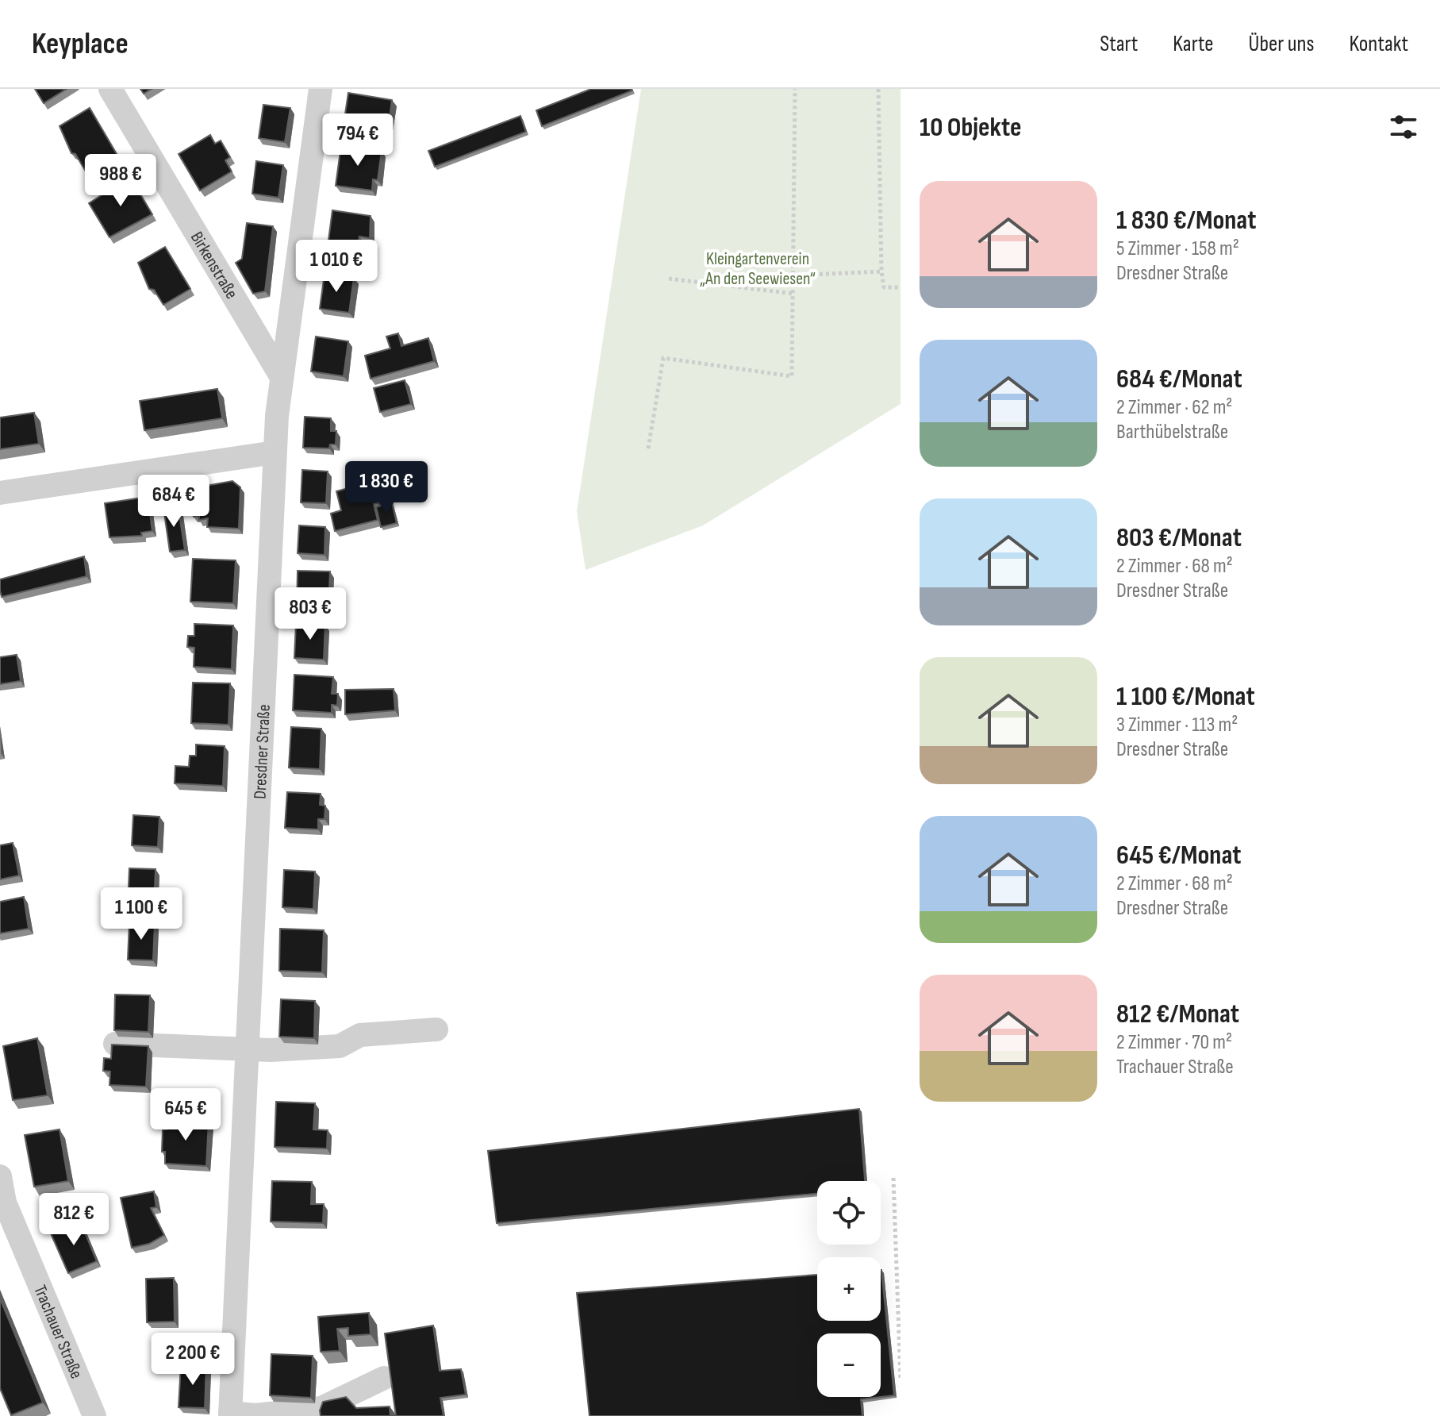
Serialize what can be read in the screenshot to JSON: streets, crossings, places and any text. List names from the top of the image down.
{
  "streets": {
    "street": ["Birkenstraße", "Dresdner Straße", "Trachauer Straße"]
  },
  "crossings": [
    ["Birkenstraße", "Dresdner Straße"]
  ],
  "parks": ["Kleingartenverein „An den Seewiesen“"],
  "page": {
    "header": "Keyplace",
    "nav": [
      "Start",
      "Karte",
      "Über uns",
      "Kontakt"
    ],
    "heading": "10 Objekte",
    "price": [
      "794 €",
      "988 €",
      "1 010 €",
      "1 830 €",
      "684 €",
      "803 €",
      "1 100 €",
      "645 €",
      "812 €",
      "2 200 €"
    ],
    "list": [
      {
        "name": "1 830 €/Monat",
        "note": "5 Zimmer · 158 m² · Dresdner Straße"
      },
      {
        "name": "684 €/Monat",
        "note": "2 Zimmer · 62 m² · Barthübelstraße"
      },
      {
        "name": "803 €/Monat",
        "note": "2 Zimmer · 68 m² · Dresdner Straße"
      },
      {
        "name": "1 100 €/Monat",
        "note": "3 Zimmer · 113 m² · Dresdner Straße"
      },
      {
        "name": "645 €/Monat",
        "note": "2 Zimmer · 68 m² · Dresdner Straße"
      },
      {
        "name": "812 €/Monat",
        "note": "2 Zimmer · 70 m² · Trachauer Straße"
      }
    ],
    "map_buttons": ["+", "−"]
  }
}
